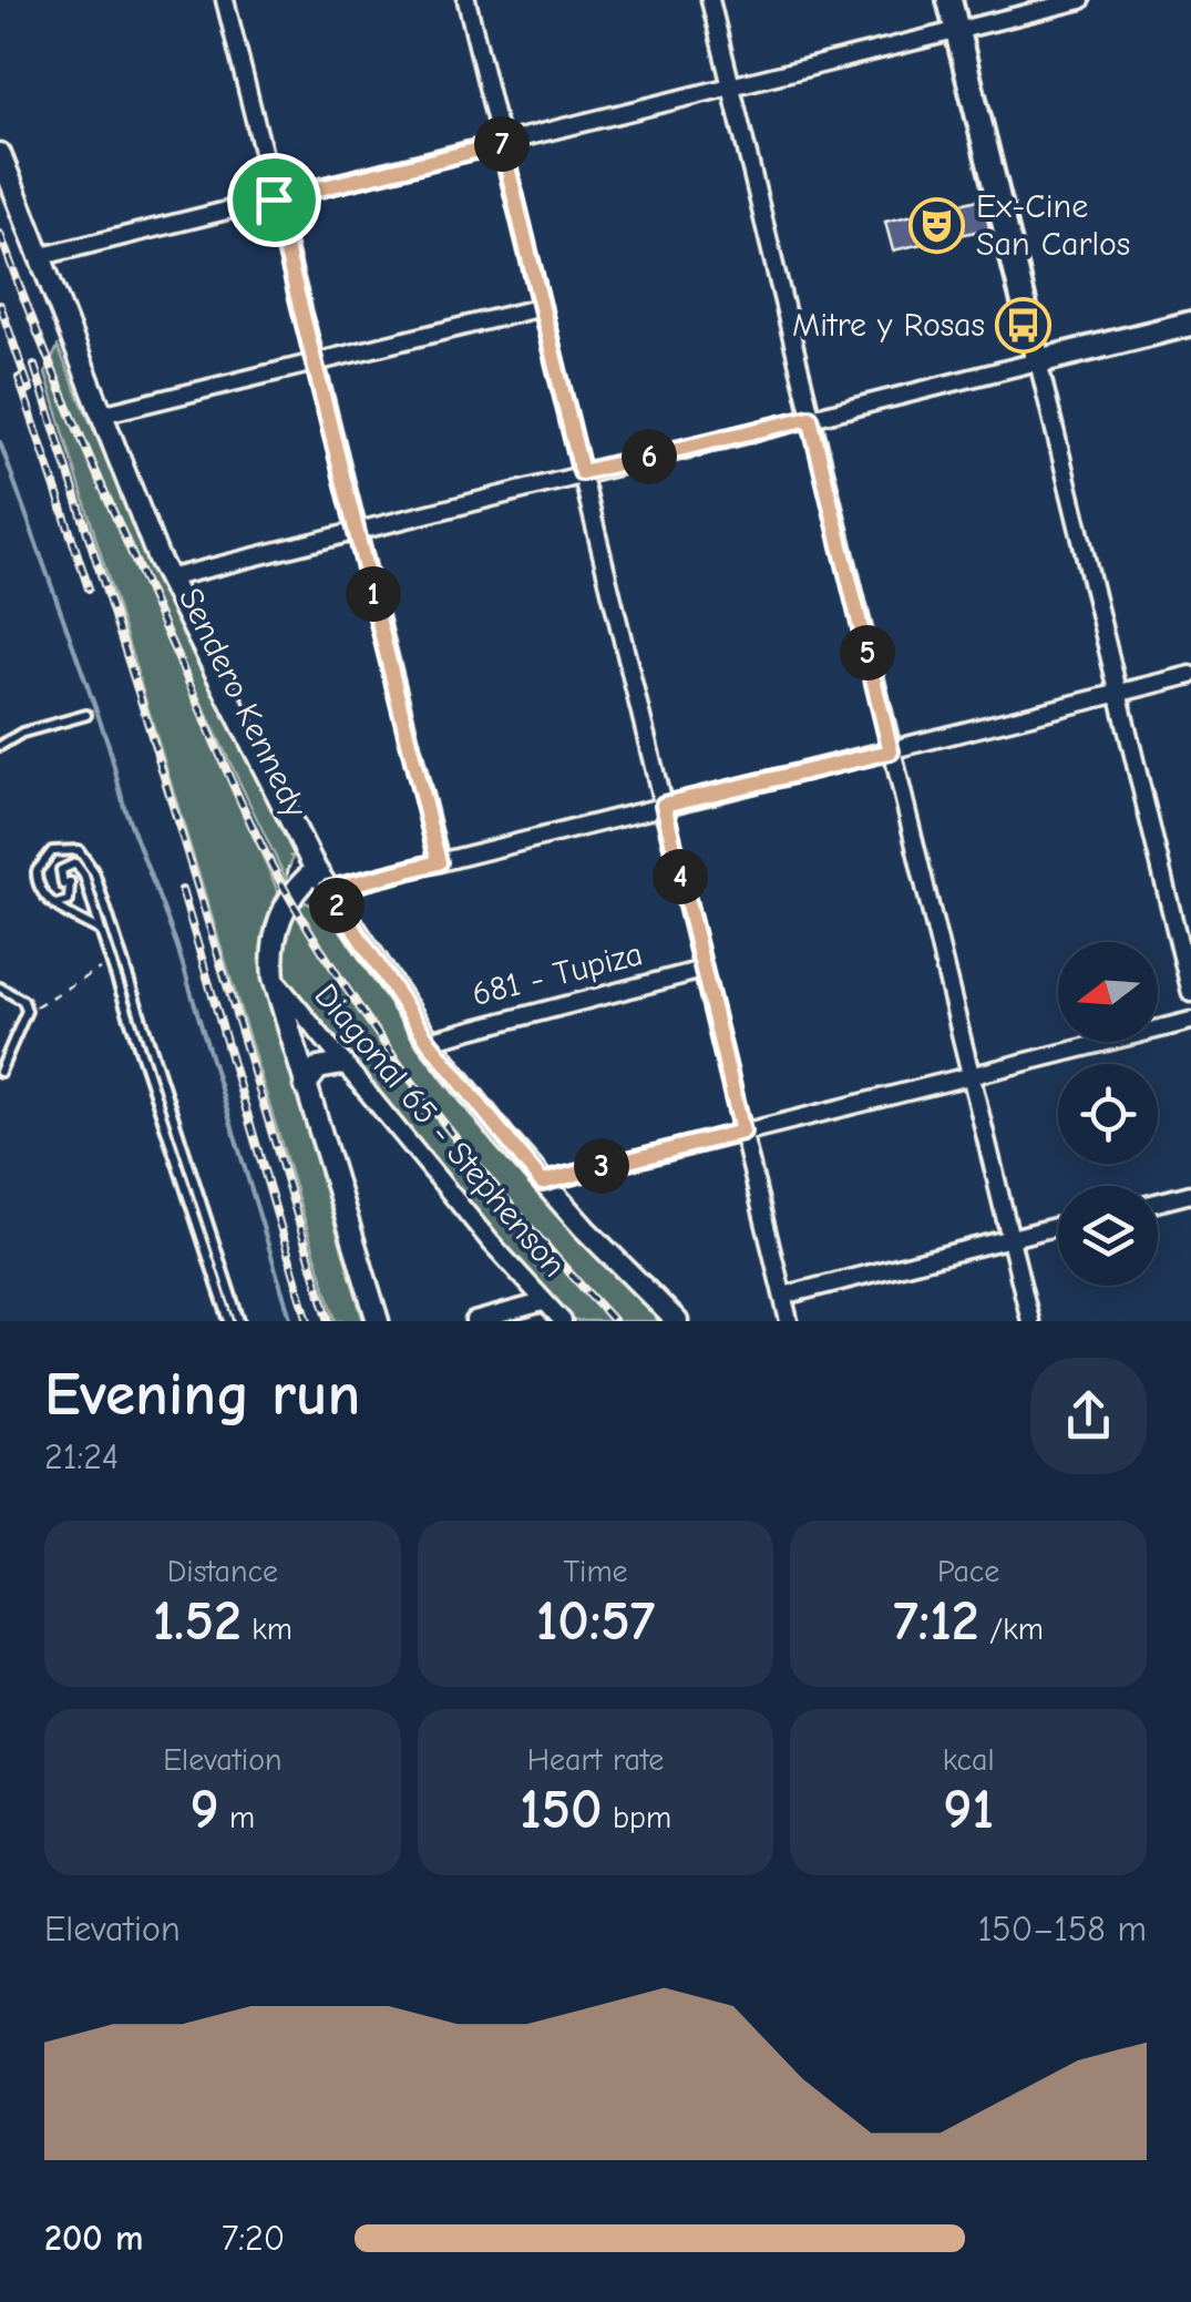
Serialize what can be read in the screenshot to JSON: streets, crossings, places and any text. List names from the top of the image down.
{
  "streets": {
    "street": ["681 - Tupiza", "Diagonal 65 - Stephenson"],
    "path": ["Sendero Kennedy"]
  },
  "crossings": [
    ["681 - Tupiza", "Diagonal 65 - Stephenson"]
  ],
  "places": {
    "theatre": ["Ex-Cine San Carlos"],
    "bus stop": ["Mitre y Rosas"]
  },
  "north": "left",
  "page": {
    "pins": [
      "7",
      "6",
      "1",
      "5",
      "4",
      "2",
      "3"
    ],
    "heading": ["Evening run", "21:24"],
    "stats": [
      ["Distance", "1.52 km"],
      ["Time", "10:57"],
      ["Pace", "7:12 /km"],
      ["Elevation", "9 m"],
      ["Heart rate", "150 bpm"],
      ["kcal", "91"]
    ],
    "chart": ["Elevation", "150–158 m"],
    "list": [
      {
        "name": "200 m",
        "note": "7:20"
      }
    ]
  }
}
